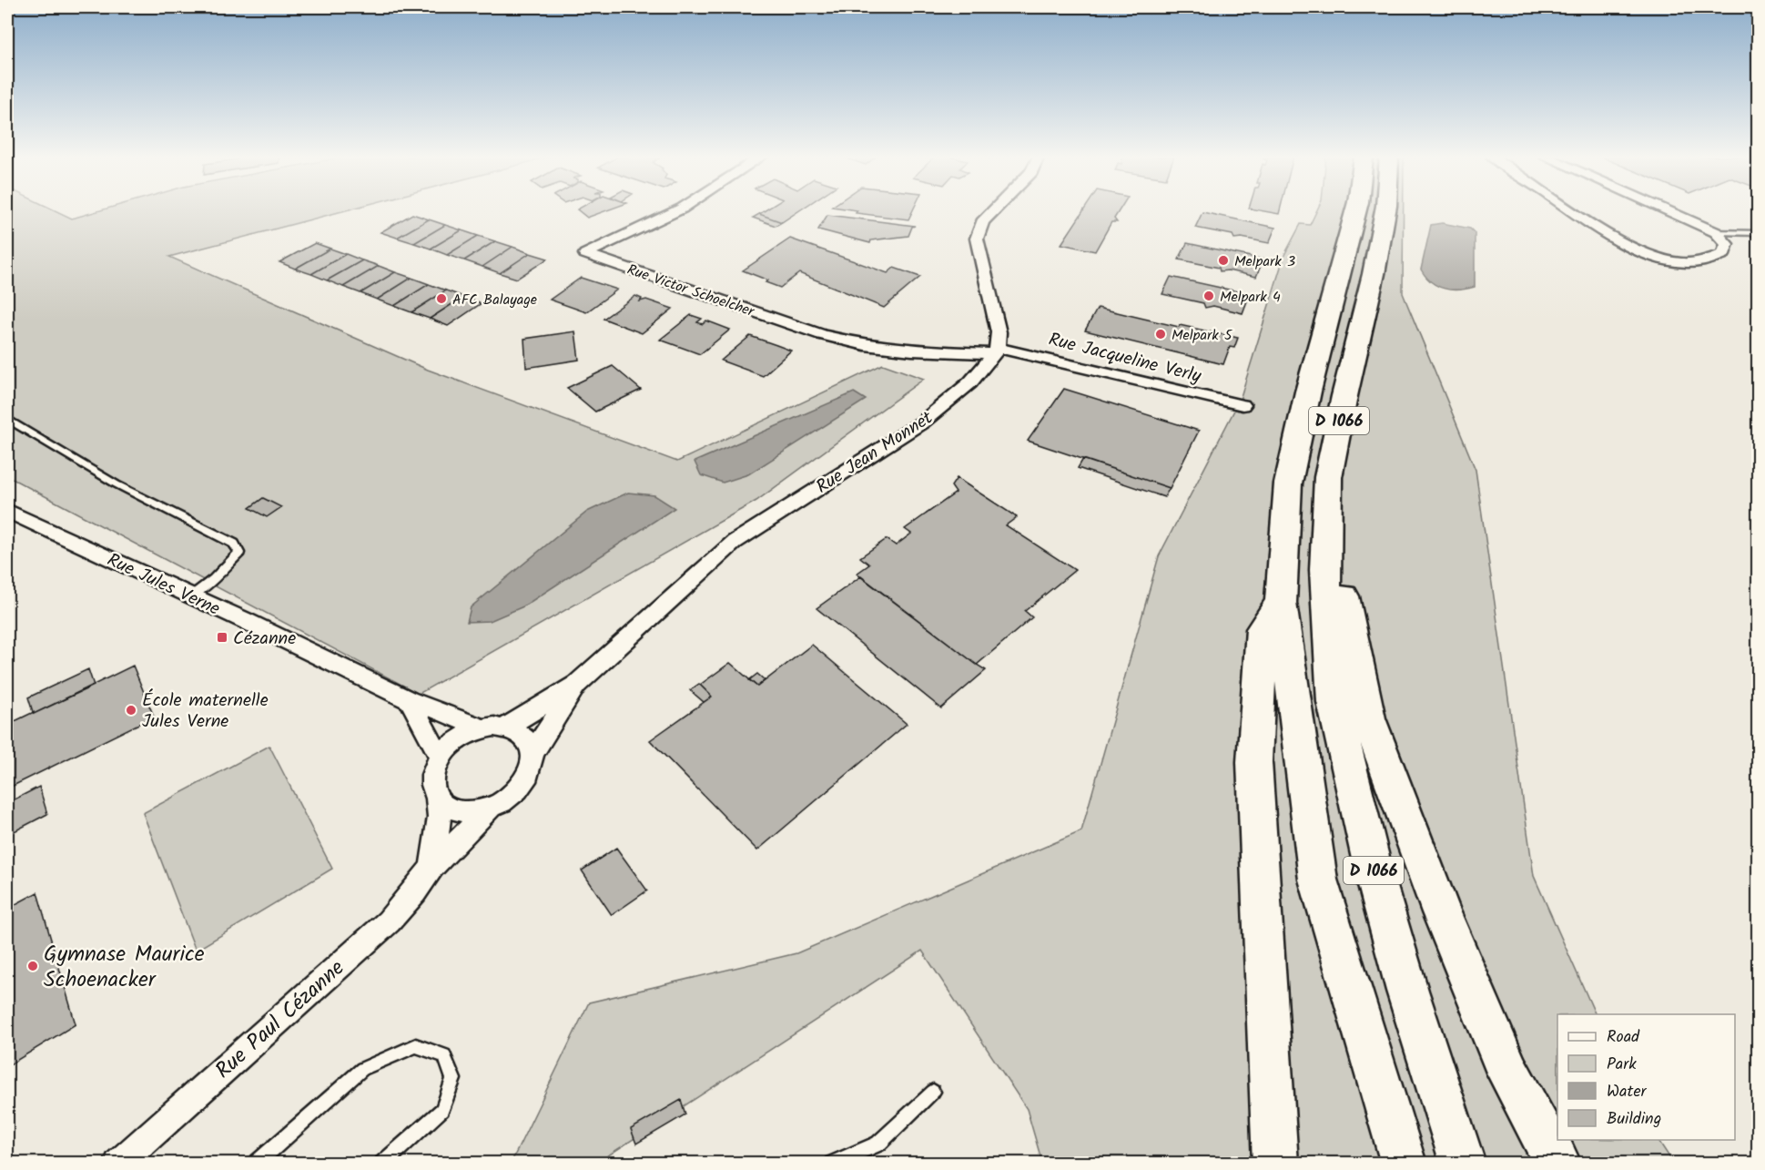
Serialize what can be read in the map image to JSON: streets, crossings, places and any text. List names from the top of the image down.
{
  "streets": {
    "highway": ["D 1066"],
    "street": [
      "Rue Victor Schoelcher",
      "Rue Jacqueline Verly",
      "Rue Jean Monnet",
      "Rue Jules Verne",
      "Rue Paul Cézanne"
    ]
  },
  "crossings": [
    ["Rue Victor Schoelcher", "Rue Jacqueline Verly"],
    ["Rue Victor Schoelcher", "Rue Jean Monnet"],
    ["Rue Jacqueline Verly", "Rue Jean Monnet"],
    ["Rue Jean Monnet", "Rue Jules Verne"],
    ["Rue Jean Monnet", "Rue Paul Cézanne"],
    ["Rue Jules Verne", "Rue Paul Cézanne"]
  ],
  "places": {
    "other": [
      "Melpark 3",
      "Melpark 4",
      "AFC Balayage",
      "Melpark 5",
      "École maternelle Jules Verne",
      "Gymnase Maurice Schoenacker"
    ],
    "transit": ["Cézanne"]
  },
  "legend": [
    "Road",
    "Park",
    "Water",
    "Building"
  ]
}
